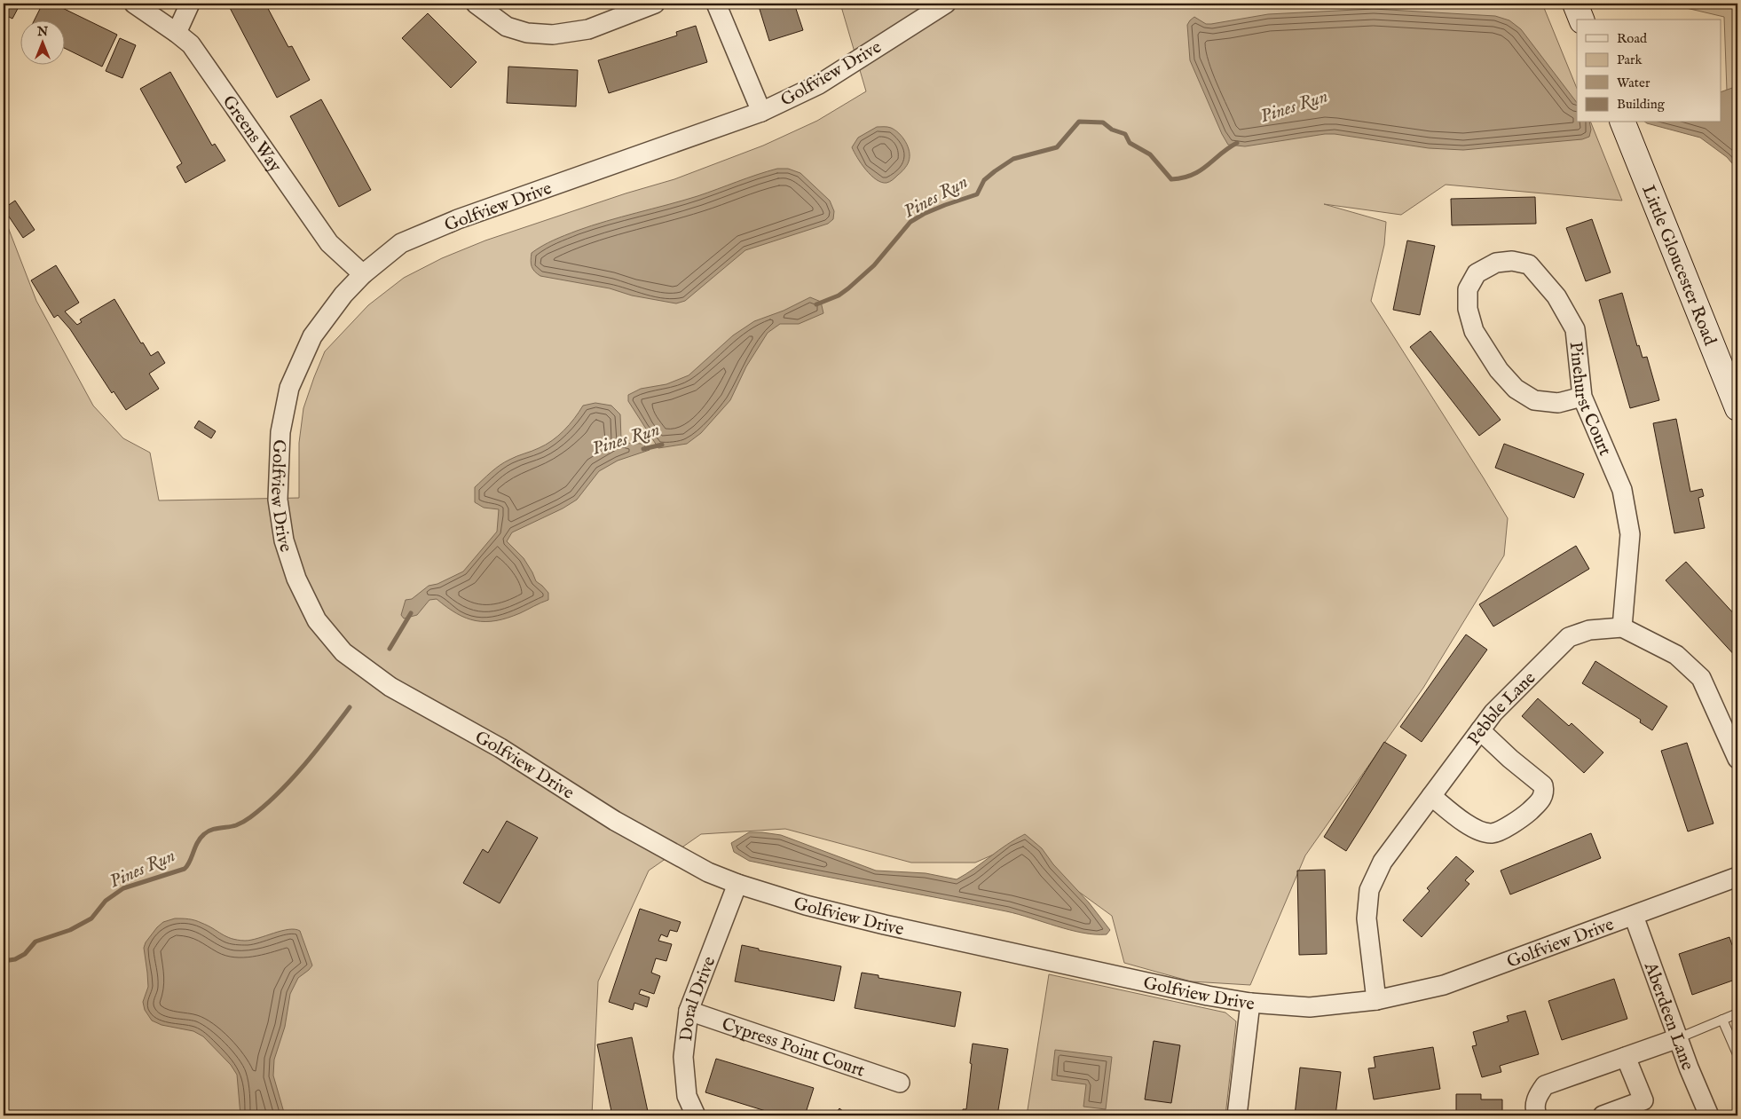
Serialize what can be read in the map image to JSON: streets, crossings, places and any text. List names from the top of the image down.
{
  "streets": {
    "street": [
      "Golfview Drive",
      "Greens Way",
      "Little Gloucester Road",
      "Pinehurst Court",
      "Pebble Lane",
      "Doral Drive",
      "Aberdeen Lane",
      "Cypress Point Court"
    ]
  },
  "crossings": [
    ["Golfview Drive", "Greens Way"],
    ["Golfview Drive", "Pebble Lane"],
    ["Golfview Drive", "Doral Drive"],
    ["Golfview Drive", "Aberdeen Lane"],
    ["Pinehurst Court", "Pebble Lane"],
    ["Doral Drive", "Cypress Point Court"]
  ],
  "water": ["Pines Run"],
  "legend": [
    "Road",
    "Park",
    "Water",
    "Building"
  ],
  "north": "top"
}
